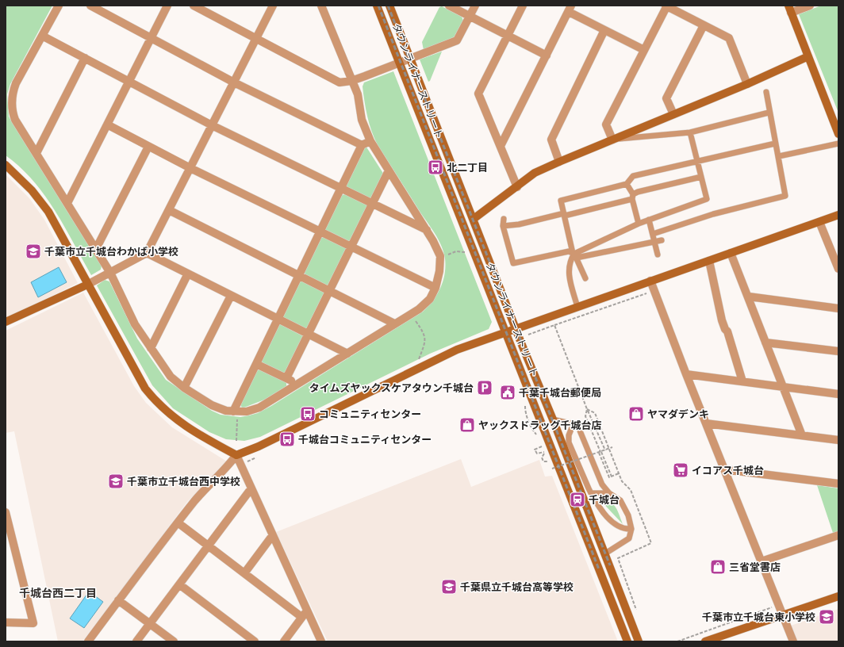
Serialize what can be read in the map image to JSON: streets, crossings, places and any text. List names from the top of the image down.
{
  "streets": {
    "street": ["タウンライナーストリート"]
  },
  "districts": ["千城台西二丁目"],
  "places": {
    "bus stop": ["北二丁目", "コミュニティセンター", "千城台コミュニティセンター"],
    "school or university": [
      "千葉市立千城台わかば小学校",
      "千葉市立千城台西中学校",
      "千葉県立千城台高等学校",
      "千葉市立千城台東小学校"
    ],
    "parking": ["タイムズヤックスケアタウン千城台"],
    "public building": ["千葉千城台郵便局"],
    "shop": ["ヤマダデンキ", "ヤックスドラッグ千城台店", "三省堂書店"],
    "supermarket": ["イコアス千城台"],
    "station": ["千城台"]
  }
}
